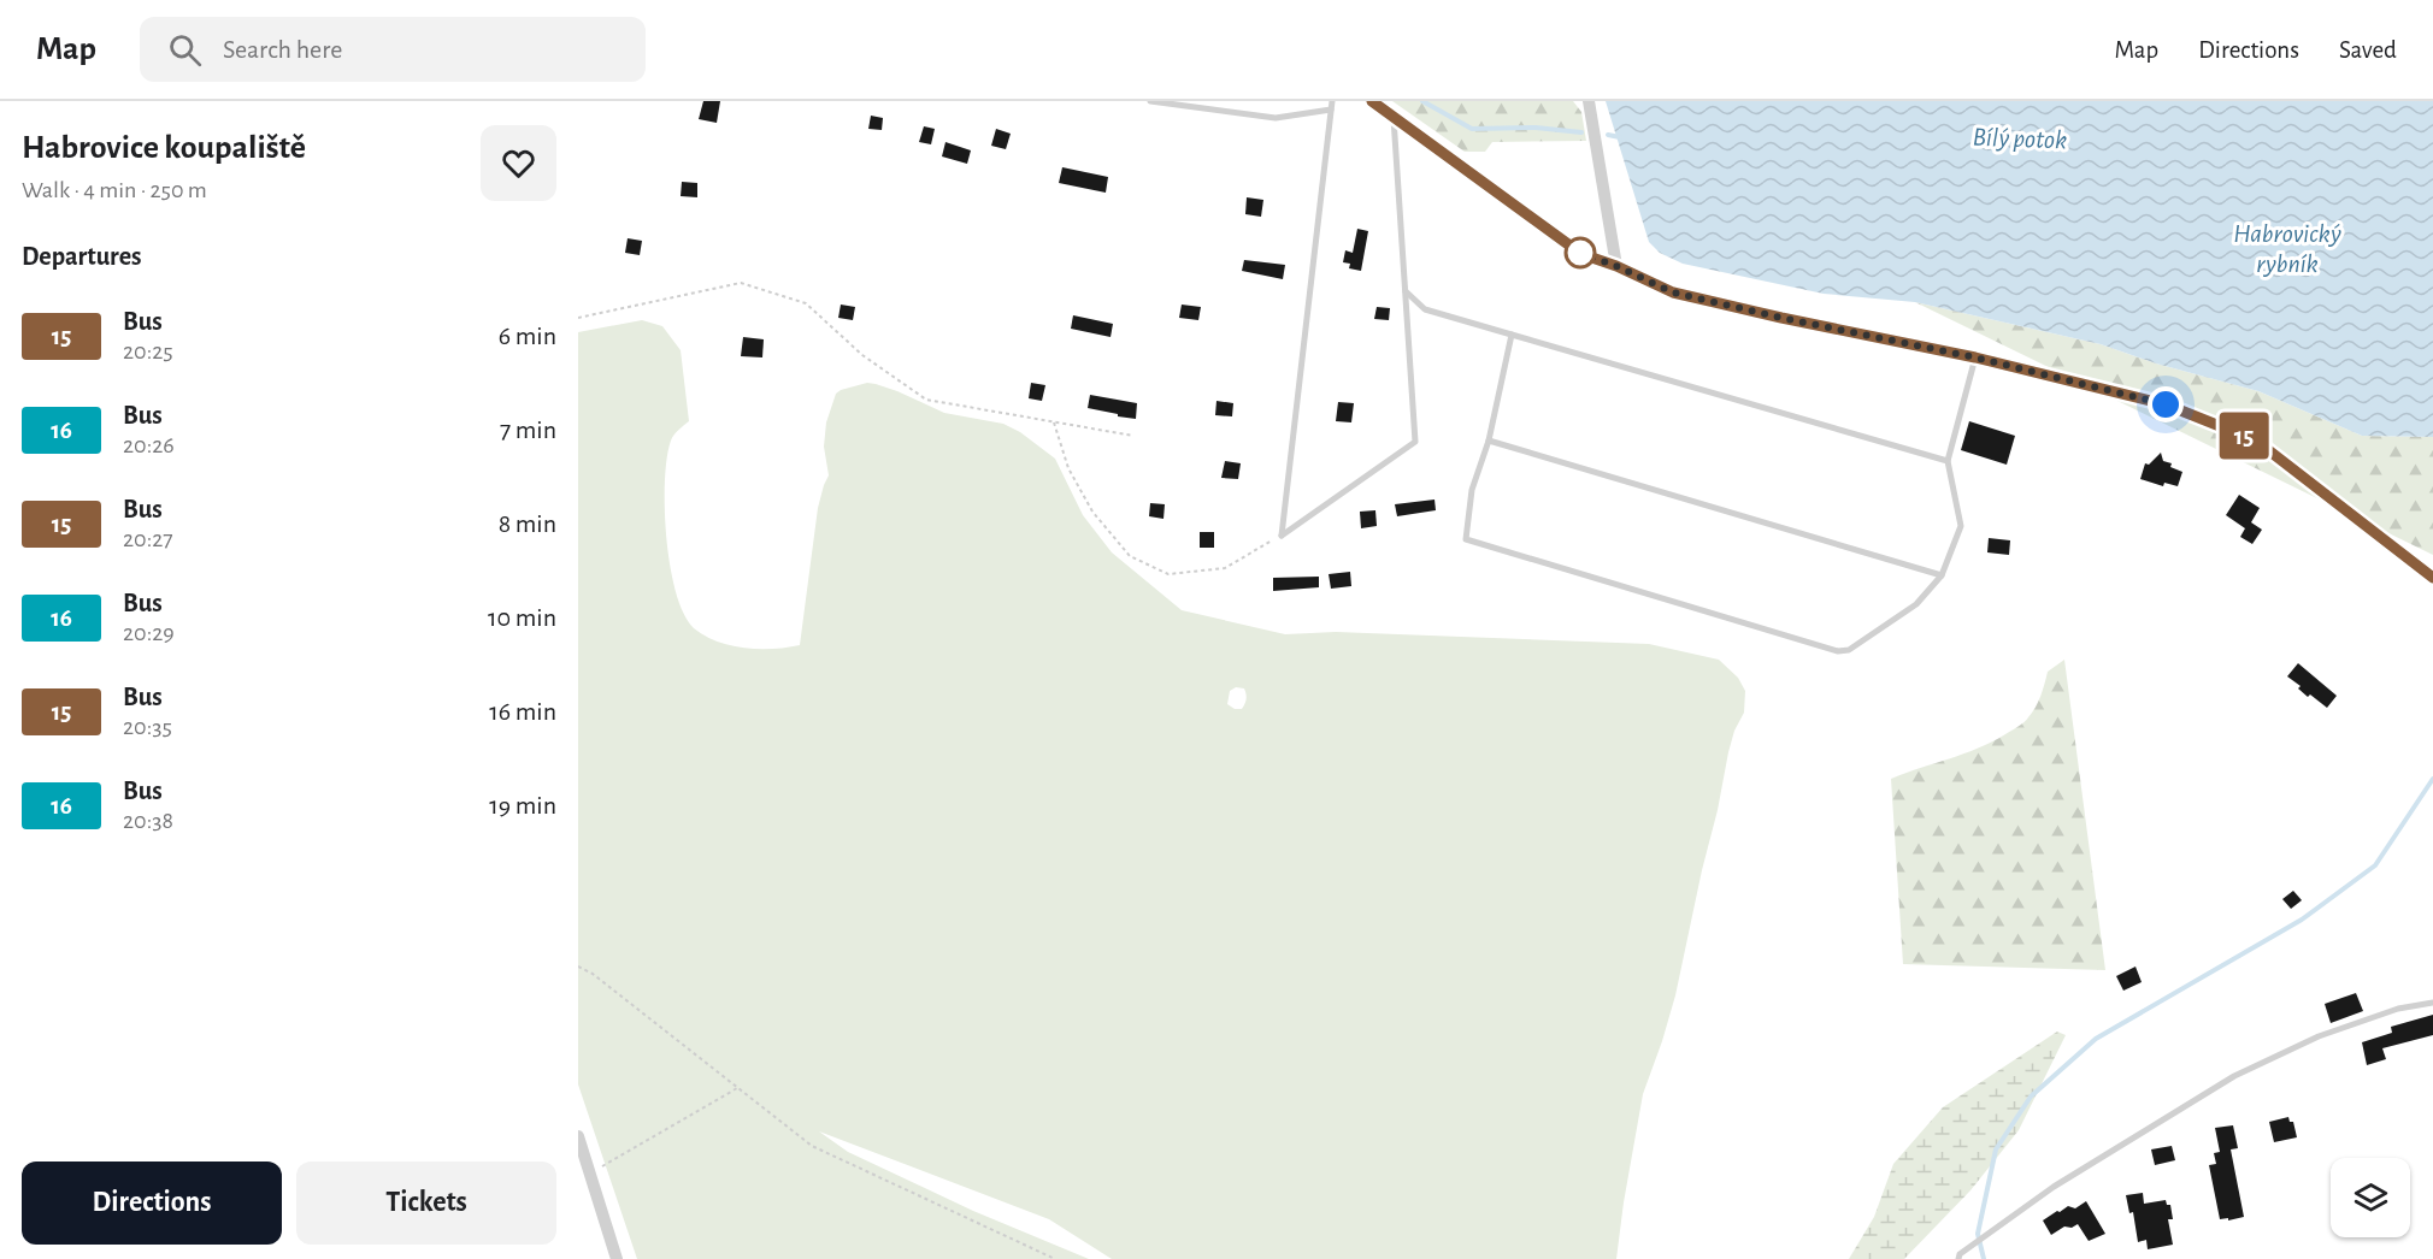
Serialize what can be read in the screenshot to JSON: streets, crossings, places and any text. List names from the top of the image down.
{
  "water": ["Bílý potok", "Habrovický rybník"],
  "lines": ["bus line 15"],
  "page": {
    "header": "Map",
    "search": "Search here",
    "nav": ["Map", "Directions", "Saved"],
    "heading": [
      ["Habrovice koupaliště", "Walk · 4 min · 250 m"],
      "Departures"
    ],
    "on_map": "15",
    "list": [
      {
        "mark": "15",
        "name": "Bus",
        "note": "20:25",
        "value": "6 min"
      },
      {
        "mark": "16",
        "name": "Bus",
        "note": "20:26",
        "value": "7 min"
      },
      {
        "mark": "15",
        "name": "Bus",
        "note": "20:27",
        "value": "8 min"
      },
      {
        "mark": "16",
        "name": "Bus",
        "note": "20:29",
        "value": "10 min"
      },
      {
        "mark": "15",
        "name": "Bus",
        "note": "20:35",
        "value": "16 min"
      },
      {
        "mark": "16",
        "name": "Bus",
        "note": "20:38",
        "value": "19 min"
      }
    ],
    "buttons": ["Directions", "Tickets"]
  }
}
